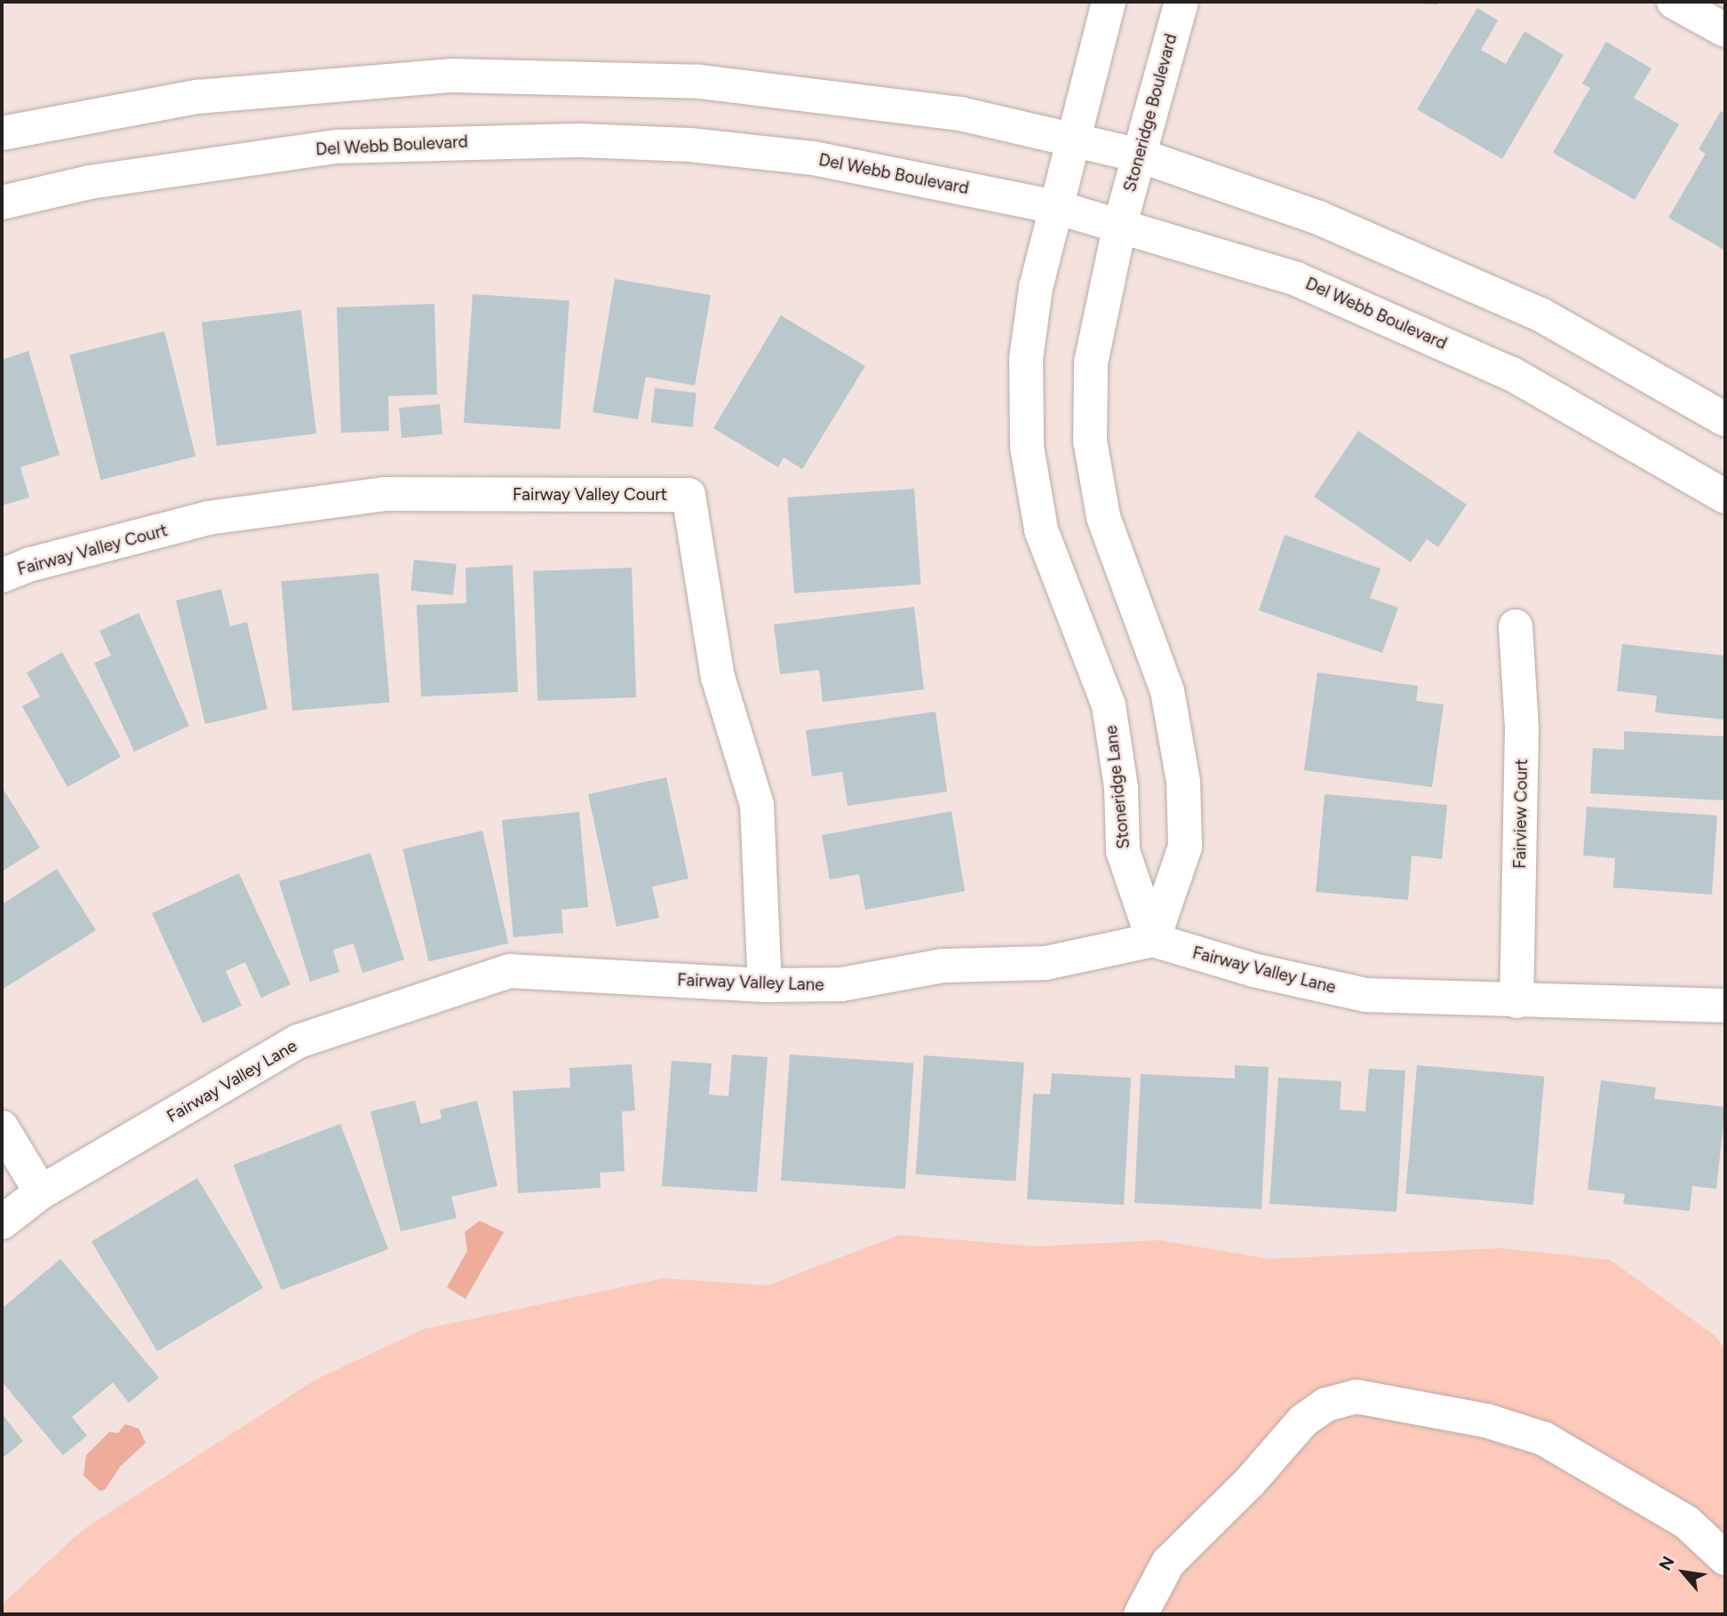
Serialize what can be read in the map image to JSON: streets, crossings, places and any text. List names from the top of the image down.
{
  "streets": {
    "street": [
      "Stoneridge Boulevard",
      "Del Webb Boulevard",
      "Fairway Valley Court",
      "Stoneridge Lane",
      "Fairview Court",
      "Fairway Valley Lane"
    ]
  },
  "crossings": [
    ["Stoneridge Boulevard", "Del Webb Boulevard"],
    ["Del Webb Boulevard", "Stoneridge Lane"],
    ["Fairway Valley Court", "Fairway Valley Lane"],
    ["Stoneridge Lane", "Fairway Valley Lane"],
    ["Fairview Court", "Fairway Valley Lane"]
  ],
  "north": "top left"
}
